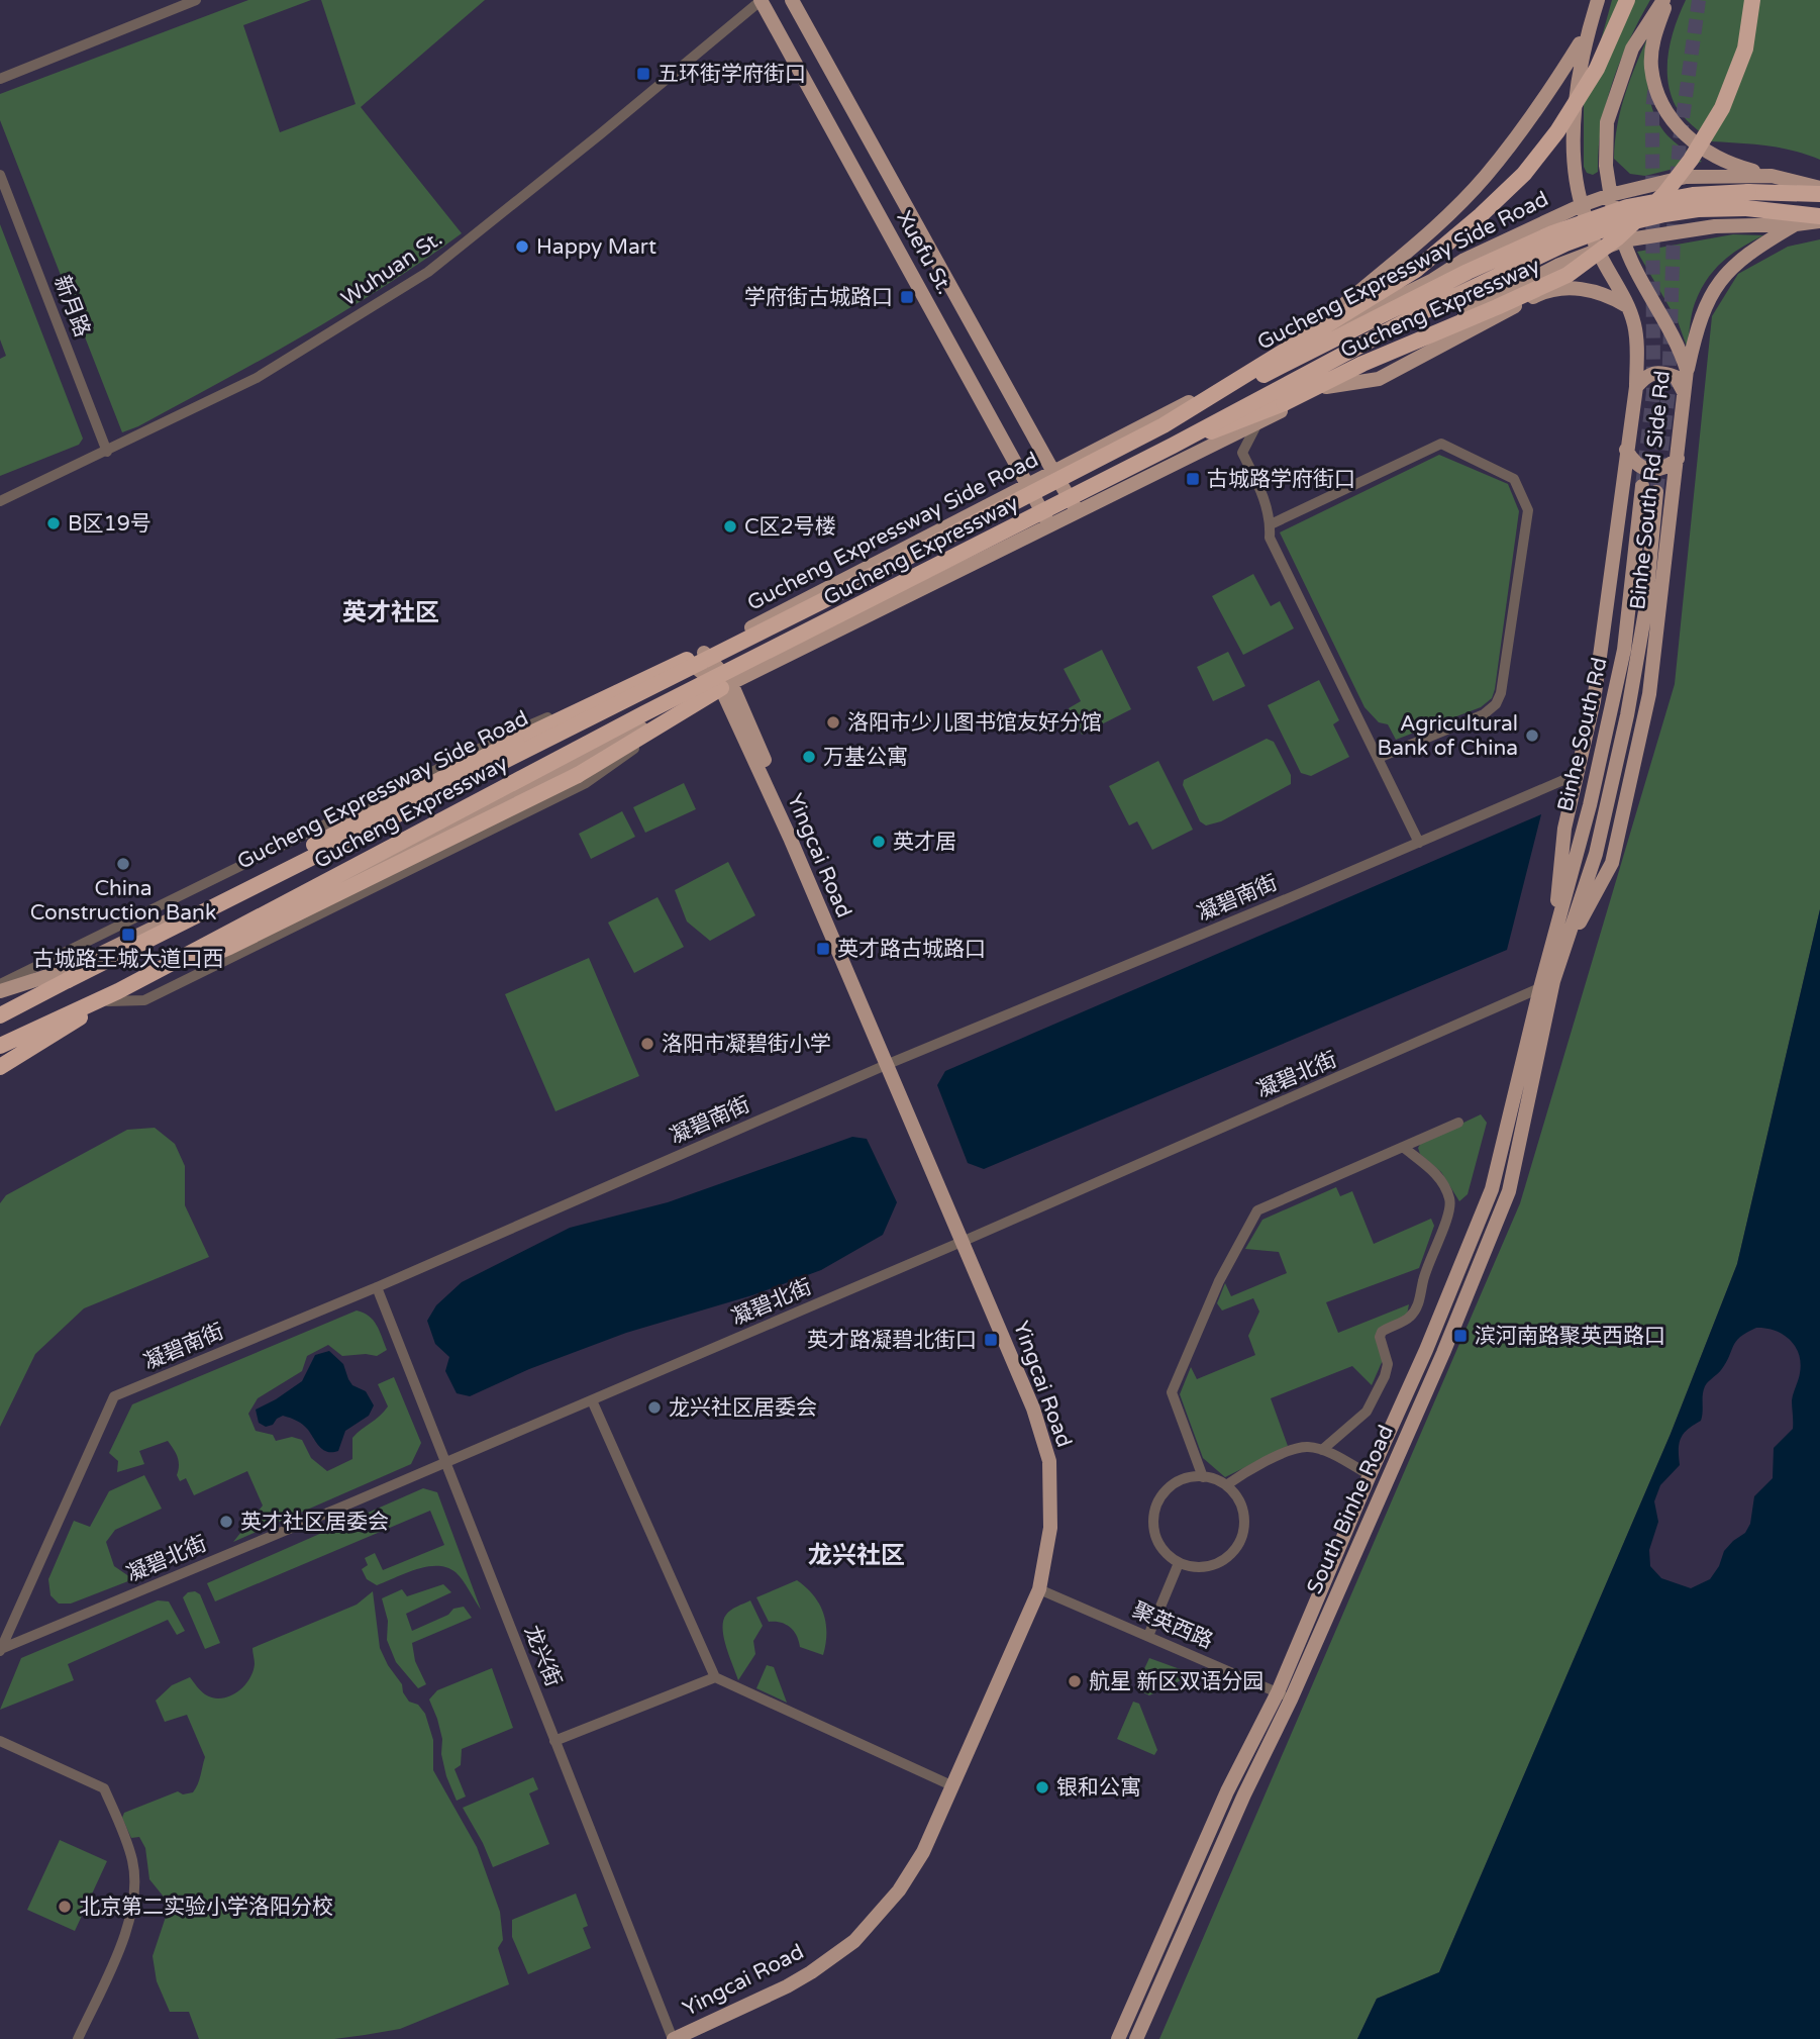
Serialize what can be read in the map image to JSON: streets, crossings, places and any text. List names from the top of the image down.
{
  "streets": {
    "highway": ["Gucheng Expressway"],
    "main road": [
      "Xuefu St.",
      "Gucheng Expressway Side Road",
      "Binhe South Rd Side Rd",
      "Binhe South Rd",
      "Yingcai Road",
      "South Binhe Road"
    ],
    "street": [
      "Wuhuan St.",
      "新月路",
      "凝碧南街",
      "凝碧北街",
      "聚英西路",
      "龙兴街"
    ]
  },
  "crossings": [
    ["Xuefu St.", "Wuhuan St."],
    ["Xuefu St.", "Gucheng Expressway Side Road"],
    ["Wuhuan St.", "新月路"],
    ["Gucheng Expressway Side Road", "Binhe South Rd Side Rd"],
    ["Gucheng Expressway Side Road", "Yingcai Road"],
    ["Binhe South Rd Side Rd", "Binhe South Rd"],
    ["Binhe South Rd Side Rd", "凝碧南街"],
    ["Binhe South Rd", "凝碧北街"],
    ["Binhe South Rd", "South Binhe Road"],
    ["Yingcai Road", "凝碧南街"],
    ["Yingcai Road", "凝碧北街"],
    ["Yingcai Road", "聚英西路"],
    ["Yingcai Road", "龙兴街"],
    ["凝碧南街", "凝碧北街"],
    ["凝碧南街", "龙兴街"],
    ["凝碧北街", "South Binhe Road"],
    ["凝碧北街", "龙兴街"],
    ["South Binhe Road", "聚英西路"]
  ],
  "districts": ["英才社区", "龙兴社区"],
  "places": {
    "transit": [
      "五环街学府街口",
      "学府街古城路口",
      "古城路学府街口",
      "古城路王城大道口西",
      "英才路古城路口",
      "滨河南路聚英西路口",
      "英才路凝碧北街口"
    ],
    "other": [
      "Happy Mart",
      "B区19号",
      "C区2号楼",
      "洛阳市少儿图书馆友好分馆",
      "Agricultural Bank of China",
      "万基公寓",
      "英才居",
      "China Construction Bank",
      "洛阳市凝碧街小学",
      "龙兴社区居委会",
      "英才社区居委会",
      "航星 新区双语分园",
      "银和公寓",
      "北京第二实验小学洛阳分校"
    ]
  }
}
